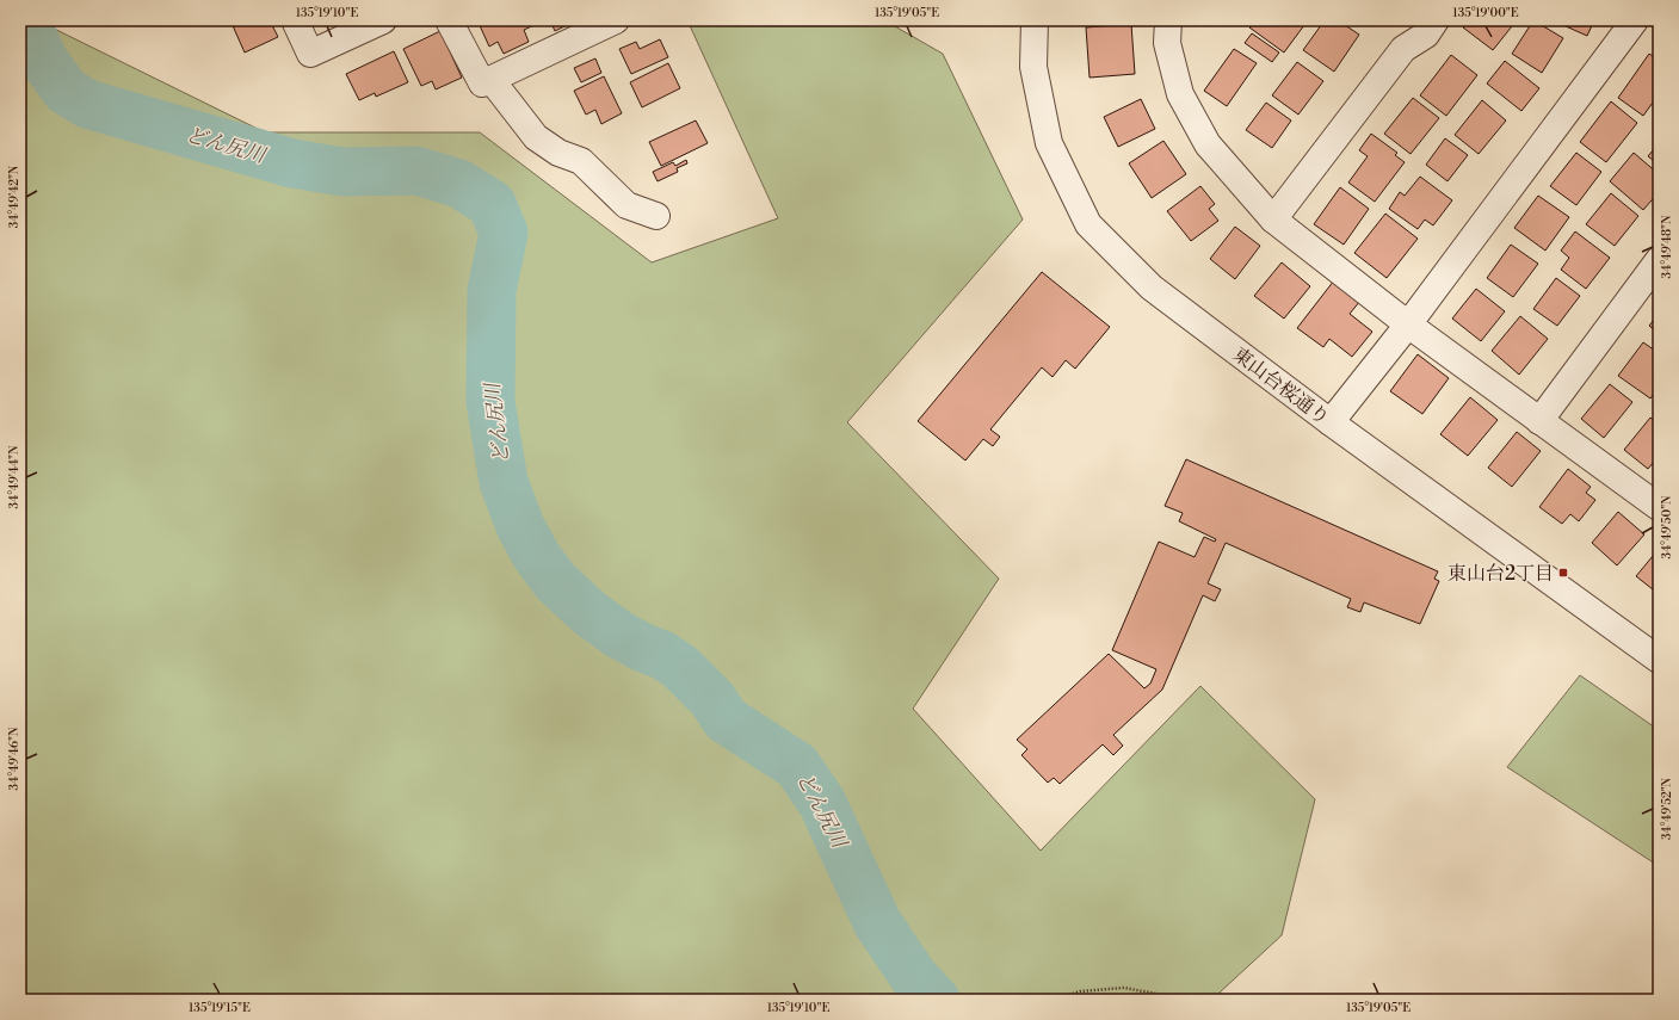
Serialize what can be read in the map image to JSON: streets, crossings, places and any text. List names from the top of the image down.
{
  "streets": {
    "street": ["東山台桜通り"]
  },
  "water": ["どん尻川"],
  "places": {
    "transit": ["東山台2丁目"]
  },
  "coordinates": [
    "135°19'10\"E",
    "135°19'05\"E",
    "135°19'00\"E",
    "34°49'42\"N",
    "34°49'48\"N",
    "34°49'44\"N",
    "34°49'50\"N",
    "34°49'46\"N",
    "34°49'52\"N",
    "135°19'15\"E"
  ]
}
